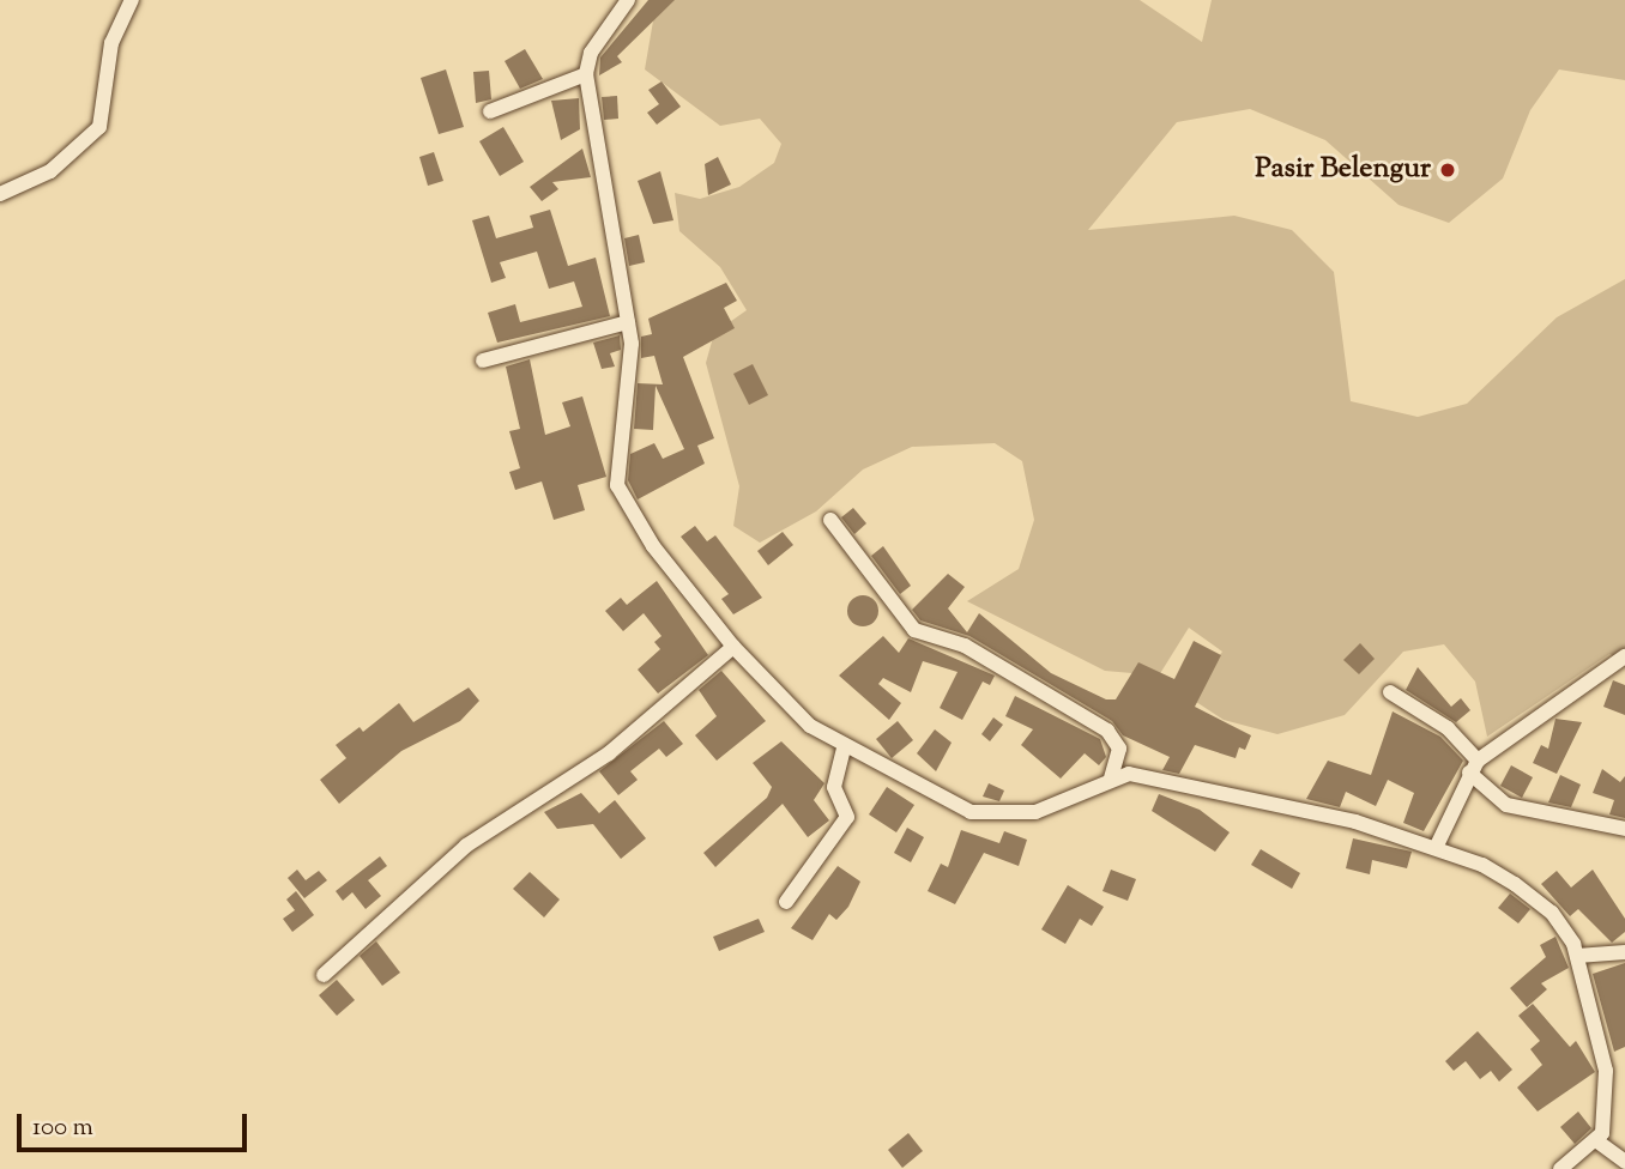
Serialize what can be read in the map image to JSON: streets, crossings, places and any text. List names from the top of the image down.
{
  "places": ["Pasir Belengur"],
  "scale_bar": "100 m"
}
